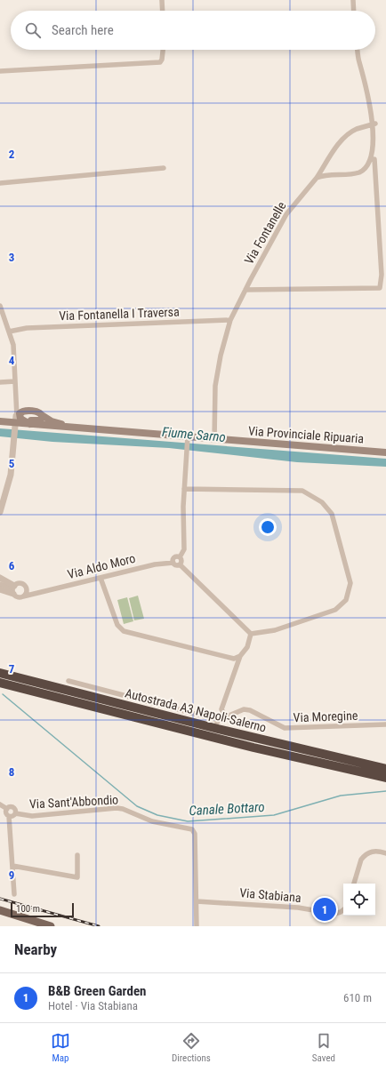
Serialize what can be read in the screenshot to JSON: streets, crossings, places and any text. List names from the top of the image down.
{
  "streets": {
    "highway": ["Autostrada A3 Napoli-Salerno"],
    "main road": ["Via Provinciale Ripuaria"],
    "street": [
      "Via Fontanelle",
      "Via Fontanella I Traversa",
      "Via Aldo Moro",
      "Via Moregine",
      "Via Sant'Abbondio",
      "Via Stabiana"
    ]
  },
  "crossings": [
    ["Via Fontanelle", "Via Fontanella I Traversa"],
    ["Via Fontanelle", "Via Provinciale Ripuaria"],
    ["Via Sant'Abbondio", "Via Stabiana"]
  ],
  "water": ["Fiume Sarno", "Canale Bottaro"],
  "scale_bar": "100 m",
  "page": {
    "search": "Search here",
    "pins": "1",
    "scale": "100 m",
    "heading": "Nearby",
    "list": [
      {
        "mark": "1",
        "name": "B&B Green Garden",
        "note": "Hotel · Via Stabiana",
        "value": "610 m"
      }
    ],
    "nav": ["Map", "Directions", "Saved"]
  },
  "grid": {
    "rows": [
      "2",
      "3",
      "4",
      "5",
      "6",
      "7",
      "8",
      "9"
    ]
  }
}
